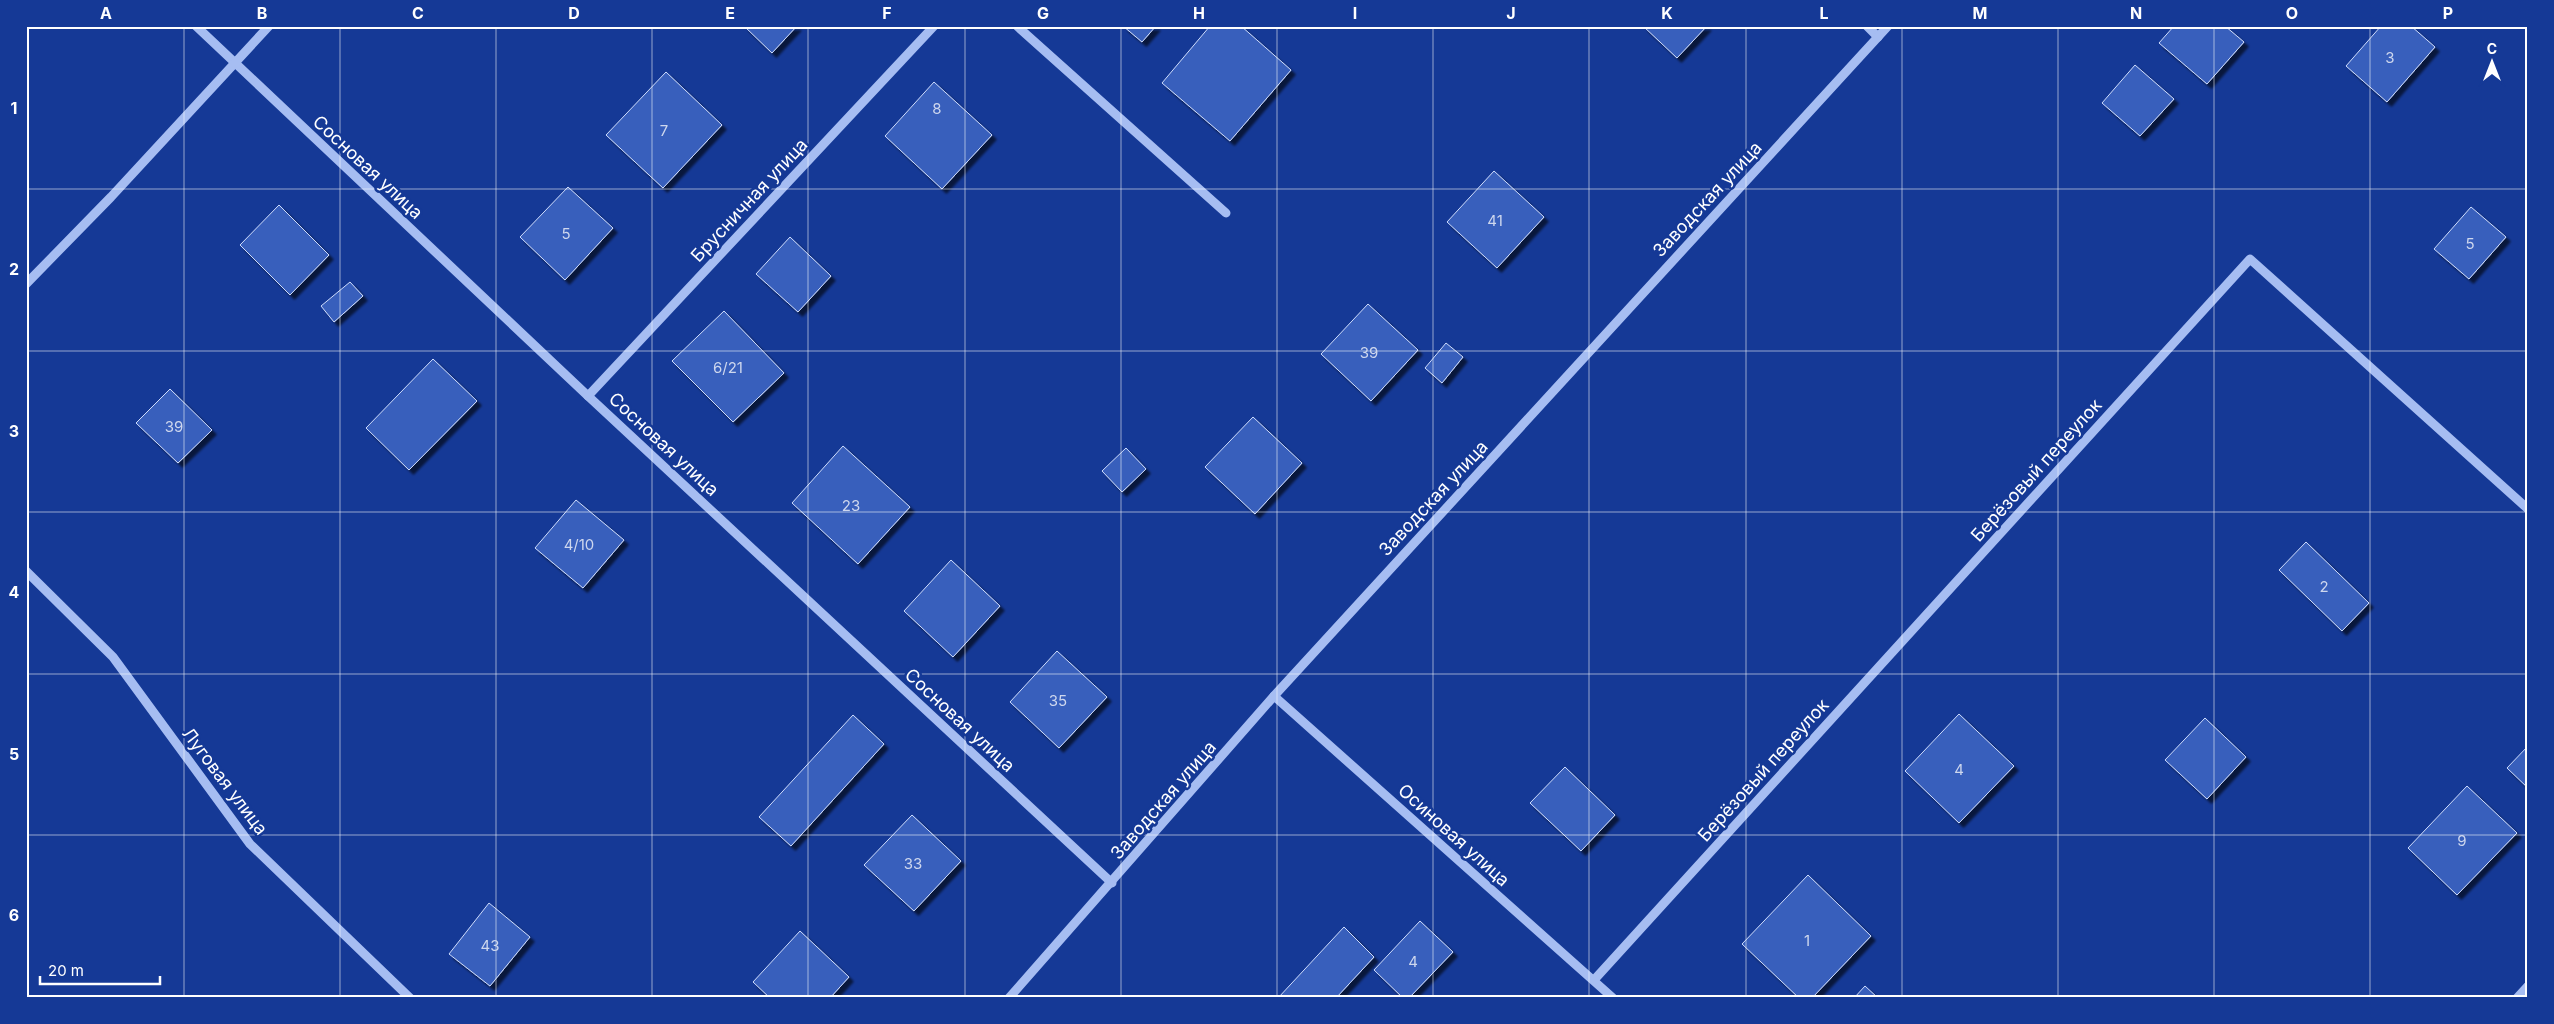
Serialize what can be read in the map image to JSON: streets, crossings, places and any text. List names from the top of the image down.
{
  "streets": {
    "street": [
      "Сосновая улица",
      "Заводская улица",
      "Брусничная улица",
      "Берёзовый переулок",
      "Луговая улица",
      "Осиновая улица"
    ]
  },
  "crossings": [
    ["Сосновая улица", "Заводская улица"],
    ["Сосновая улица", "Брусничная улица"],
    ["Заводская улица", "Осиновая улица"],
    ["Берёзовый переулок", "Осиновая улица"]
  ],
  "house_numbers": [
    "3",
    "8",
    "7",
    "41",
    "5",
    "5",
    "39",
    "6/21",
    "39",
    "23",
    "4/10",
    "2",
    "35",
    "4",
    "9",
    "33",
    "1",
    "43",
    "4"
  ],
  "scale_bar": "20 m",
  "north": "top",
  "grid": {
    "columns": [
      "A",
      "B",
      "C",
      "D",
      "E",
      "F",
      "G",
      "H",
      "I",
      "J",
      "K",
      "L",
      "M",
      "N",
      "O",
      "P"
    ],
    "rows": [
      "1",
      "2",
      "3",
      "4",
      "5",
      "6"
    ]
  }
}
